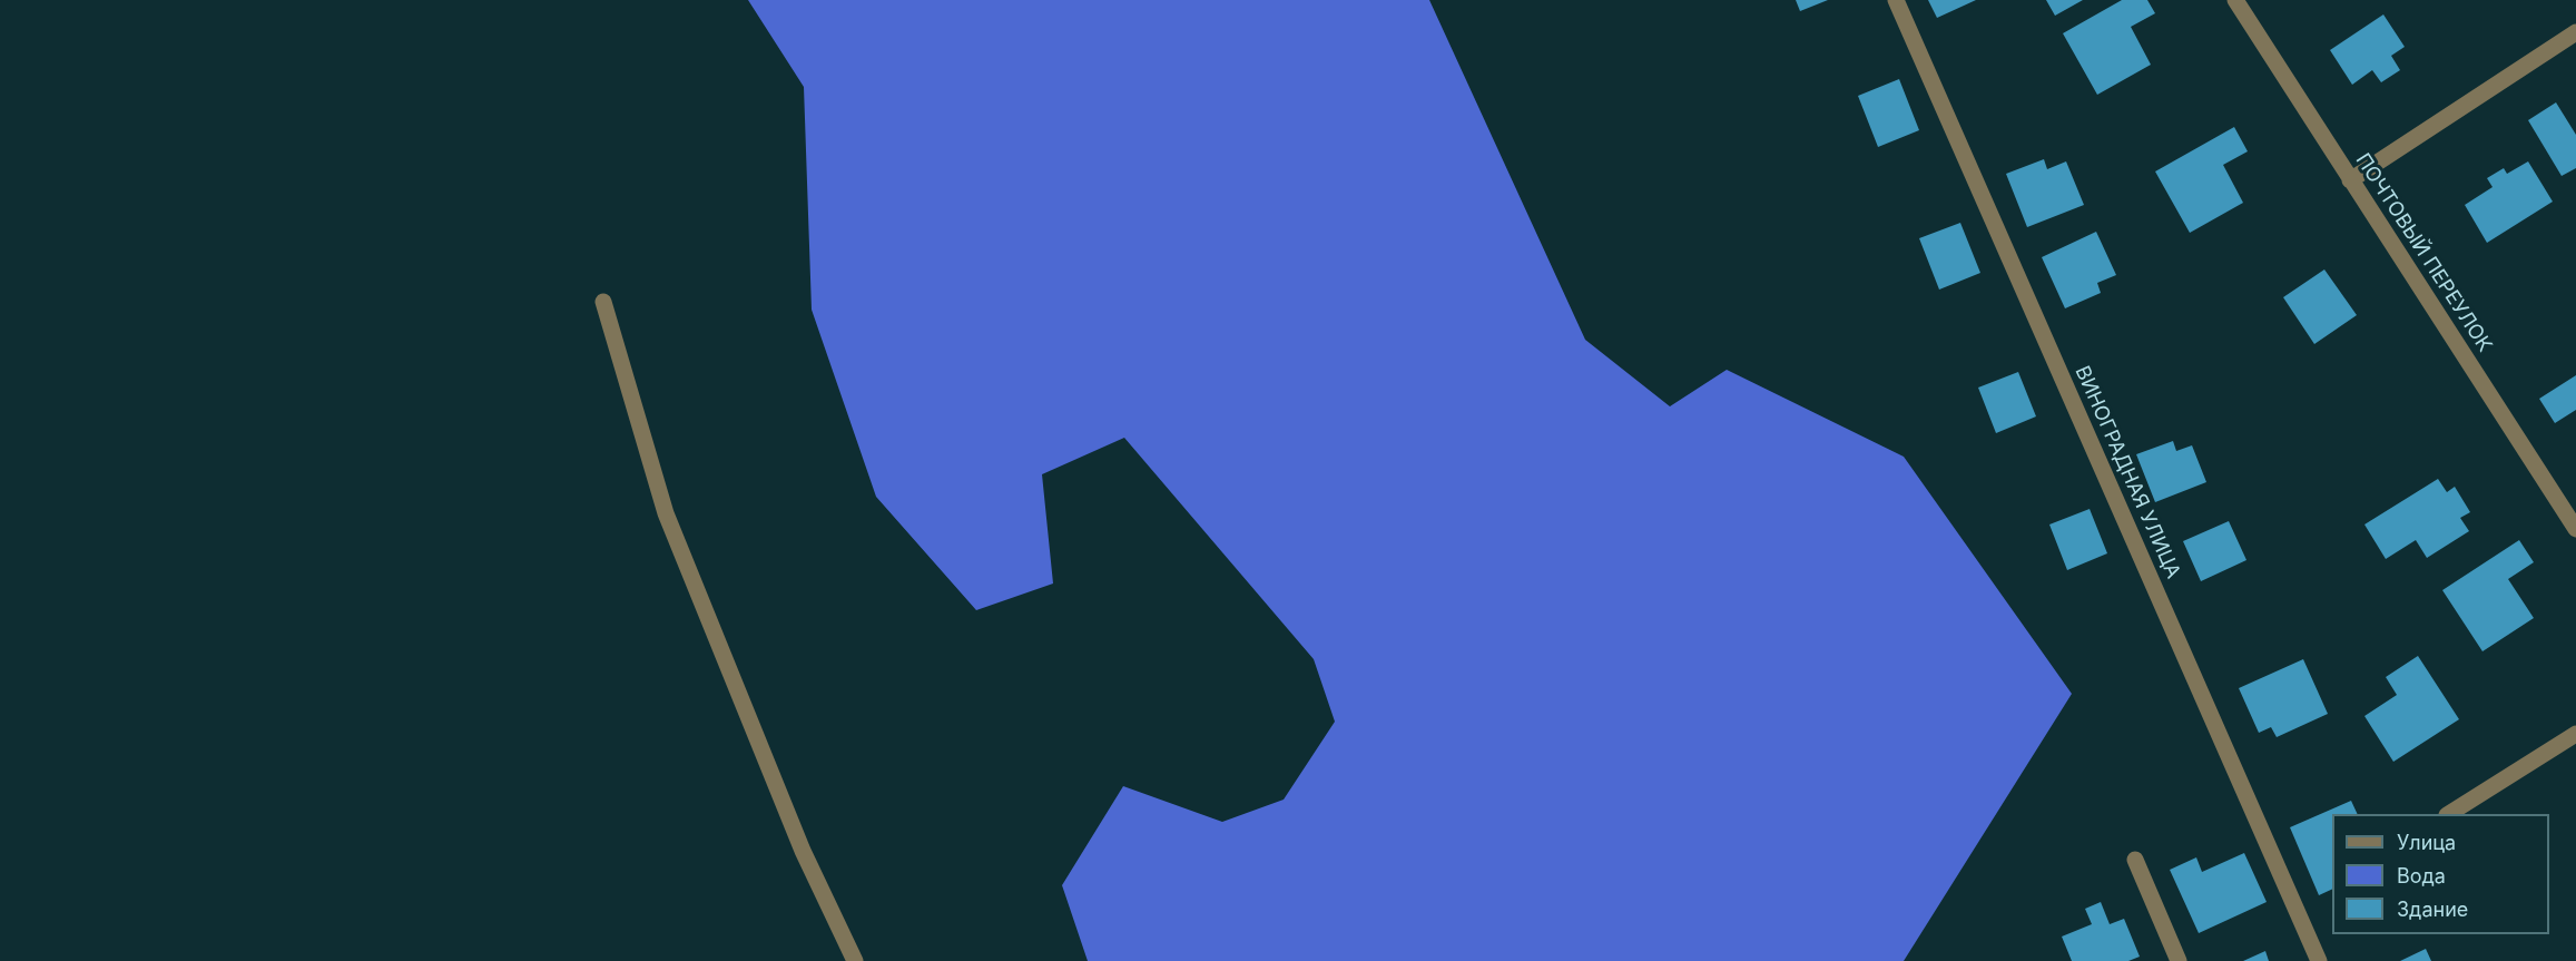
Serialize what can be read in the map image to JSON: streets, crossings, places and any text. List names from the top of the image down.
{
  "streets": {
    "street": ["ПОЧТОВЫЙ ПЕРЕУЛОК", "ВИНОГРАДНАЯ УЛИЦА"]
  },
  "legend": ["Улица", "Вода", "Здание"]
}
